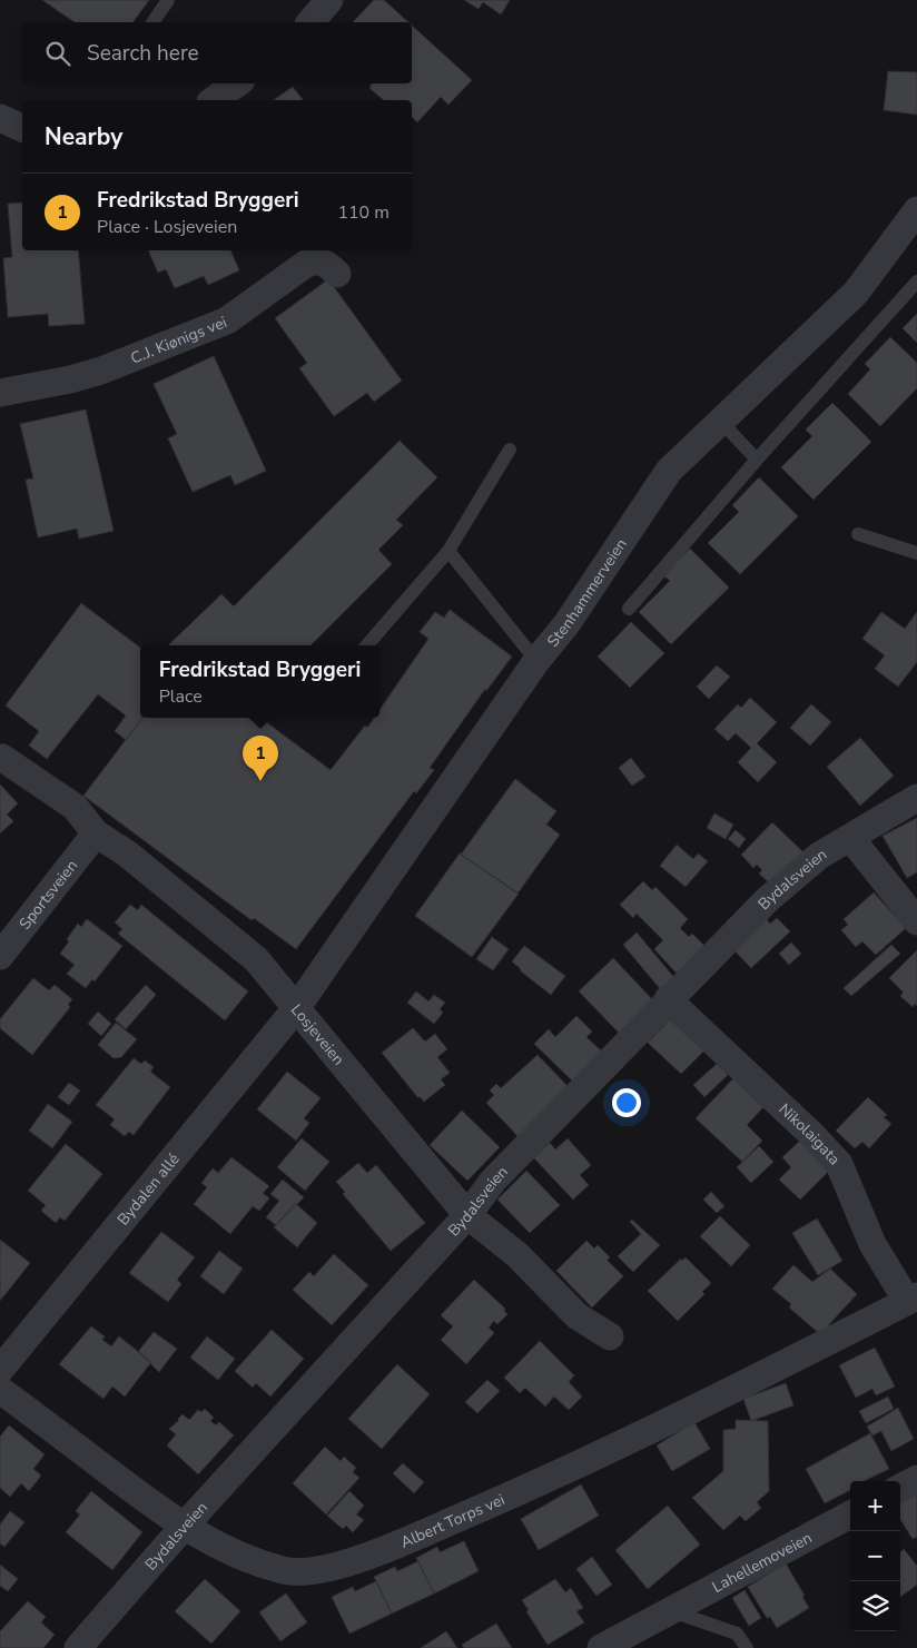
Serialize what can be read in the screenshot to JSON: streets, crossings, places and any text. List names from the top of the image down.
{
  "streets": {
    "street": [
      "C.J. Kiønigs vei",
      "Stenhammerveien",
      "Bydalsveien",
      "Sportsveien",
      "Losjeveien",
      "Nikolaigata",
      "Bydalen allé",
      "Albert Torps vei",
      "Lahellemoveien"
    ]
  },
  "crossings": [
    ["Stenhammerveien", "Losjeveien"],
    ["Stenhammerveien", "Bydalen allé"],
    ["Bydalsveien", "Losjeveien"],
    ["Bydalsveien", "Nikolaigata"],
    ["Bydalsveien", "Albert Torps vei"],
    ["Sportsveien", "Losjeveien"],
    ["Losjeveien", "Bydalen allé"],
    ["Nikolaigata", "Albert Torps vei"]
  ],
  "page": {
    "search": "Search here",
    "heading": "Nearby",
    "list": [
      {
        "mark": "1",
        "name": "Fredrikstad Bryggeri",
        "note": "Place · Losjeveien",
        "value": "110 m"
      }
    ],
    "popup": ["Fredrikstad Bryggeri", "Place"],
    "pins": "1",
    "map_buttons": ["+", "−"]
  }
}
